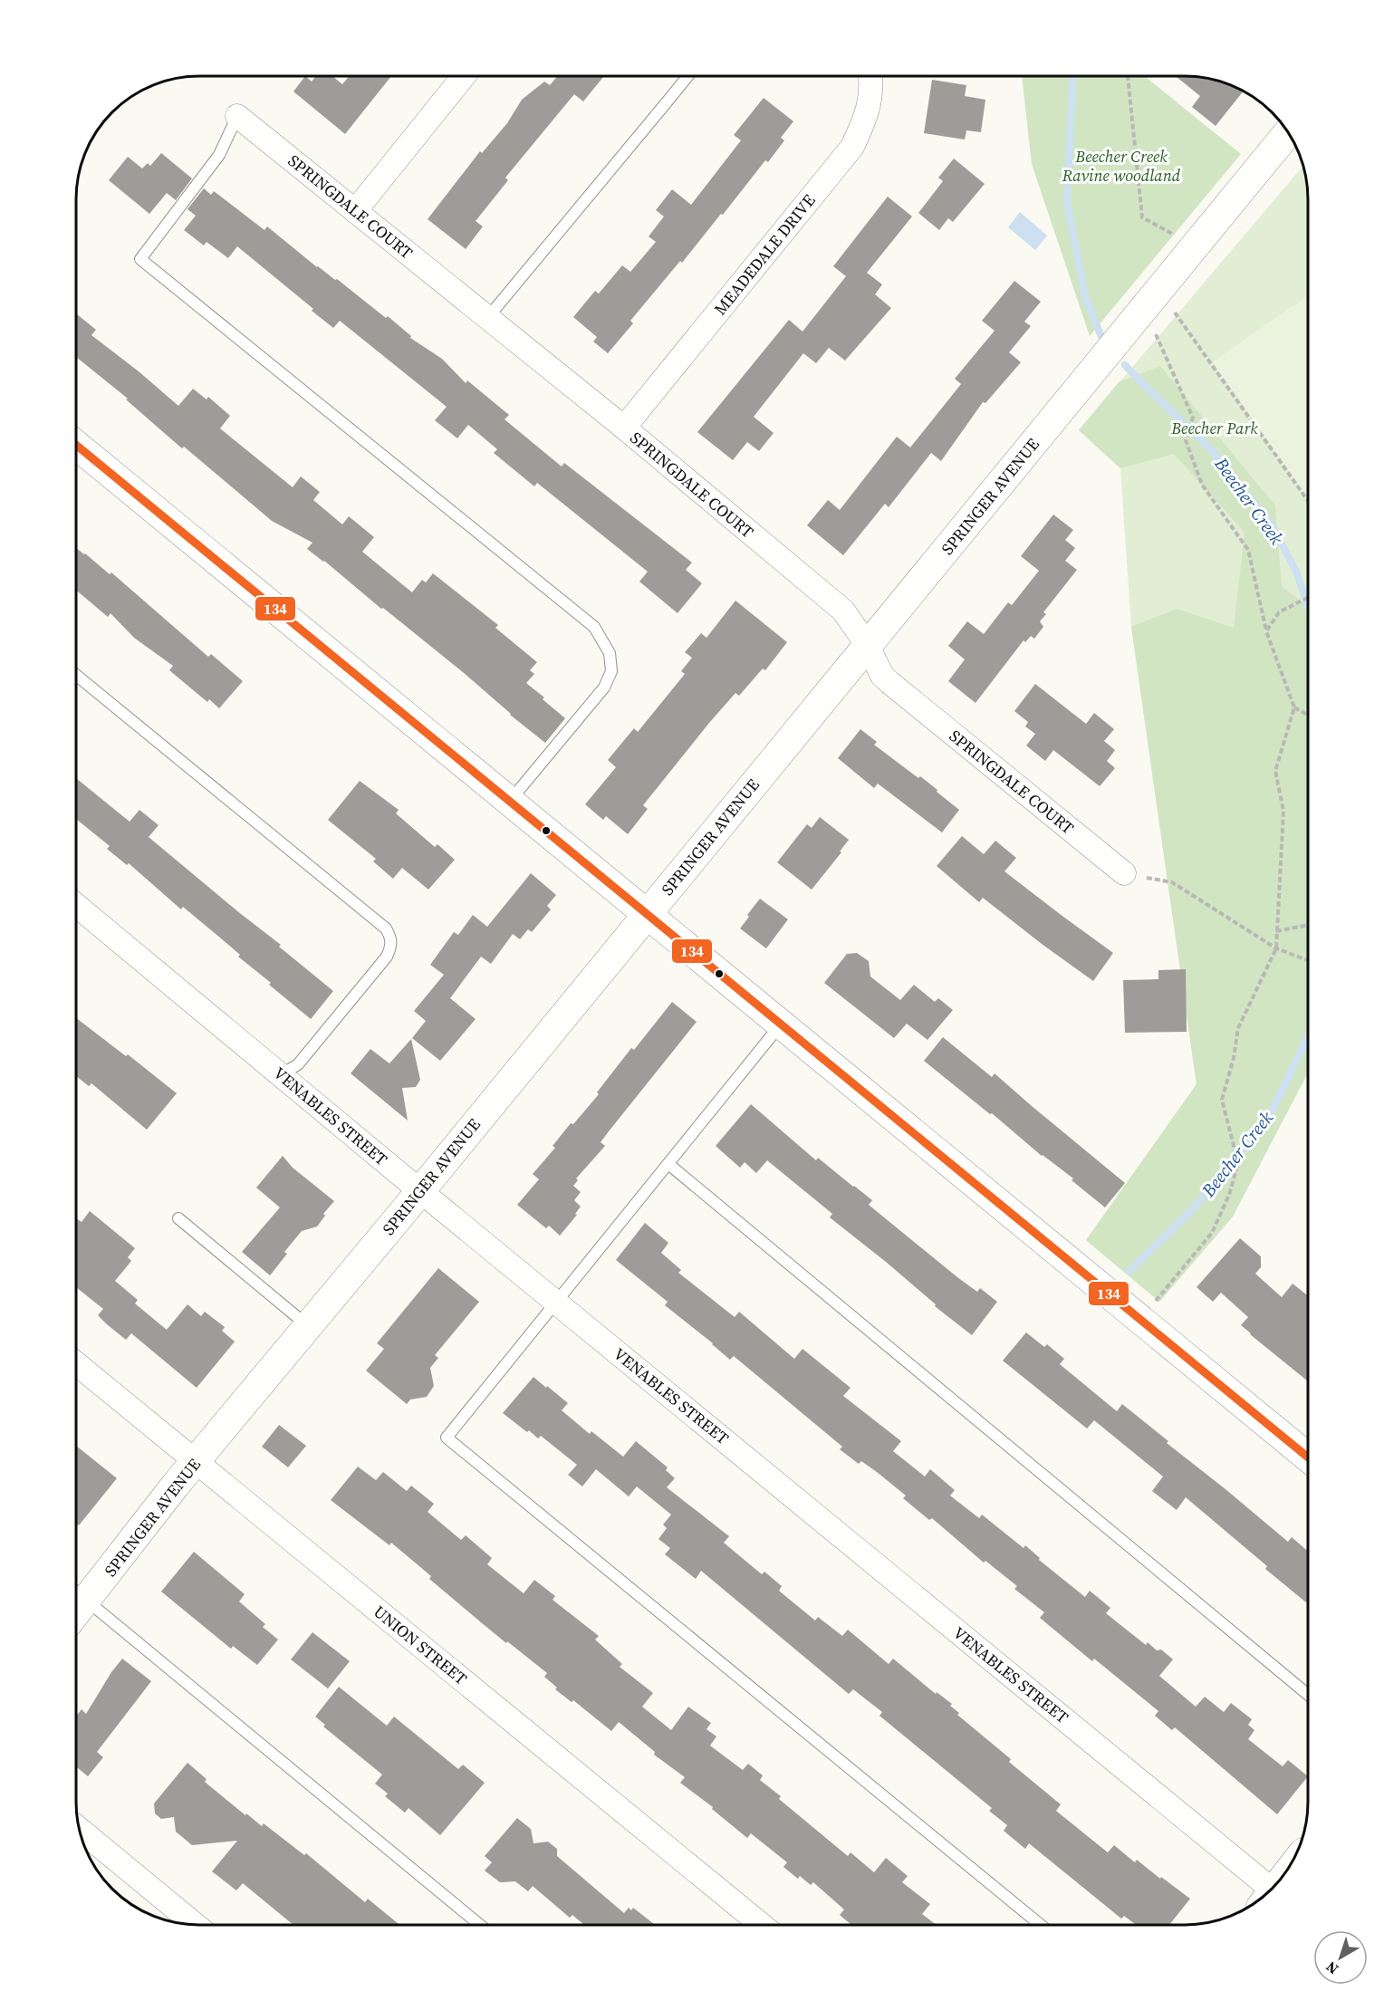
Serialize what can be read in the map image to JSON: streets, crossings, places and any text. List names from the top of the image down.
{
  "streets": {
    "street": [
      "SPRINGDALE COURT",
      "MEADEDALE DRIVE",
      "SPRINGER AVENUE",
      "VENABLES STREET",
      "UNION STREET"
    ]
  },
  "crossings": [
    ["SPRINGDALE COURT", "MEADEDALE DRIVE"],
    ["SPRINGDALE COURT", "SPRINGER AVENUE"],
    ["SPRINGER AVENUE", "VENABLES STREET"],
    ["SPRINGER AVENUE", "UNION STREET"]
  ],
  "water": ["Beecher Creek"],
  "parks": ["Beecher Creek Ravine woodland", "Beecher Park"],
  "lines": ["transit line 134"],
  "north": "bottom left"
}
